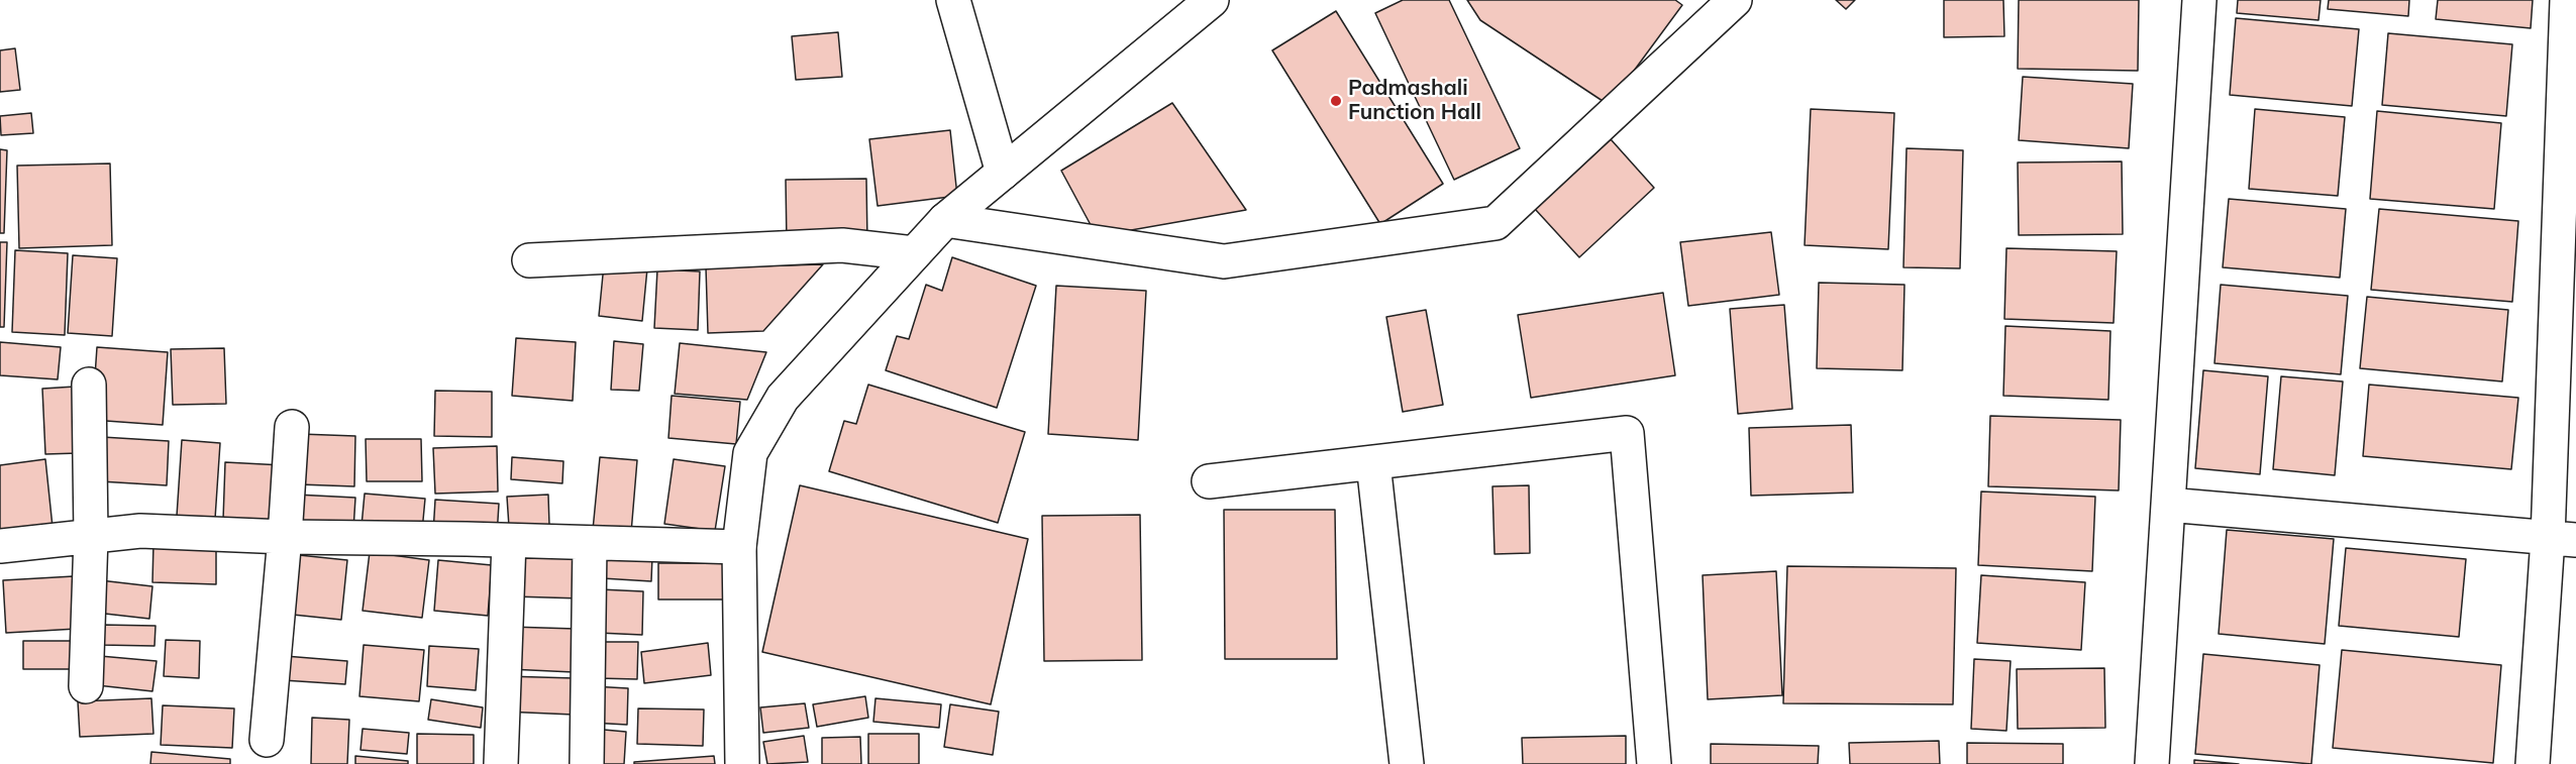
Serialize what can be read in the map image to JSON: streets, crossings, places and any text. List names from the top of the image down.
{
  "places": ["Padmashali Function Hall"]
}
